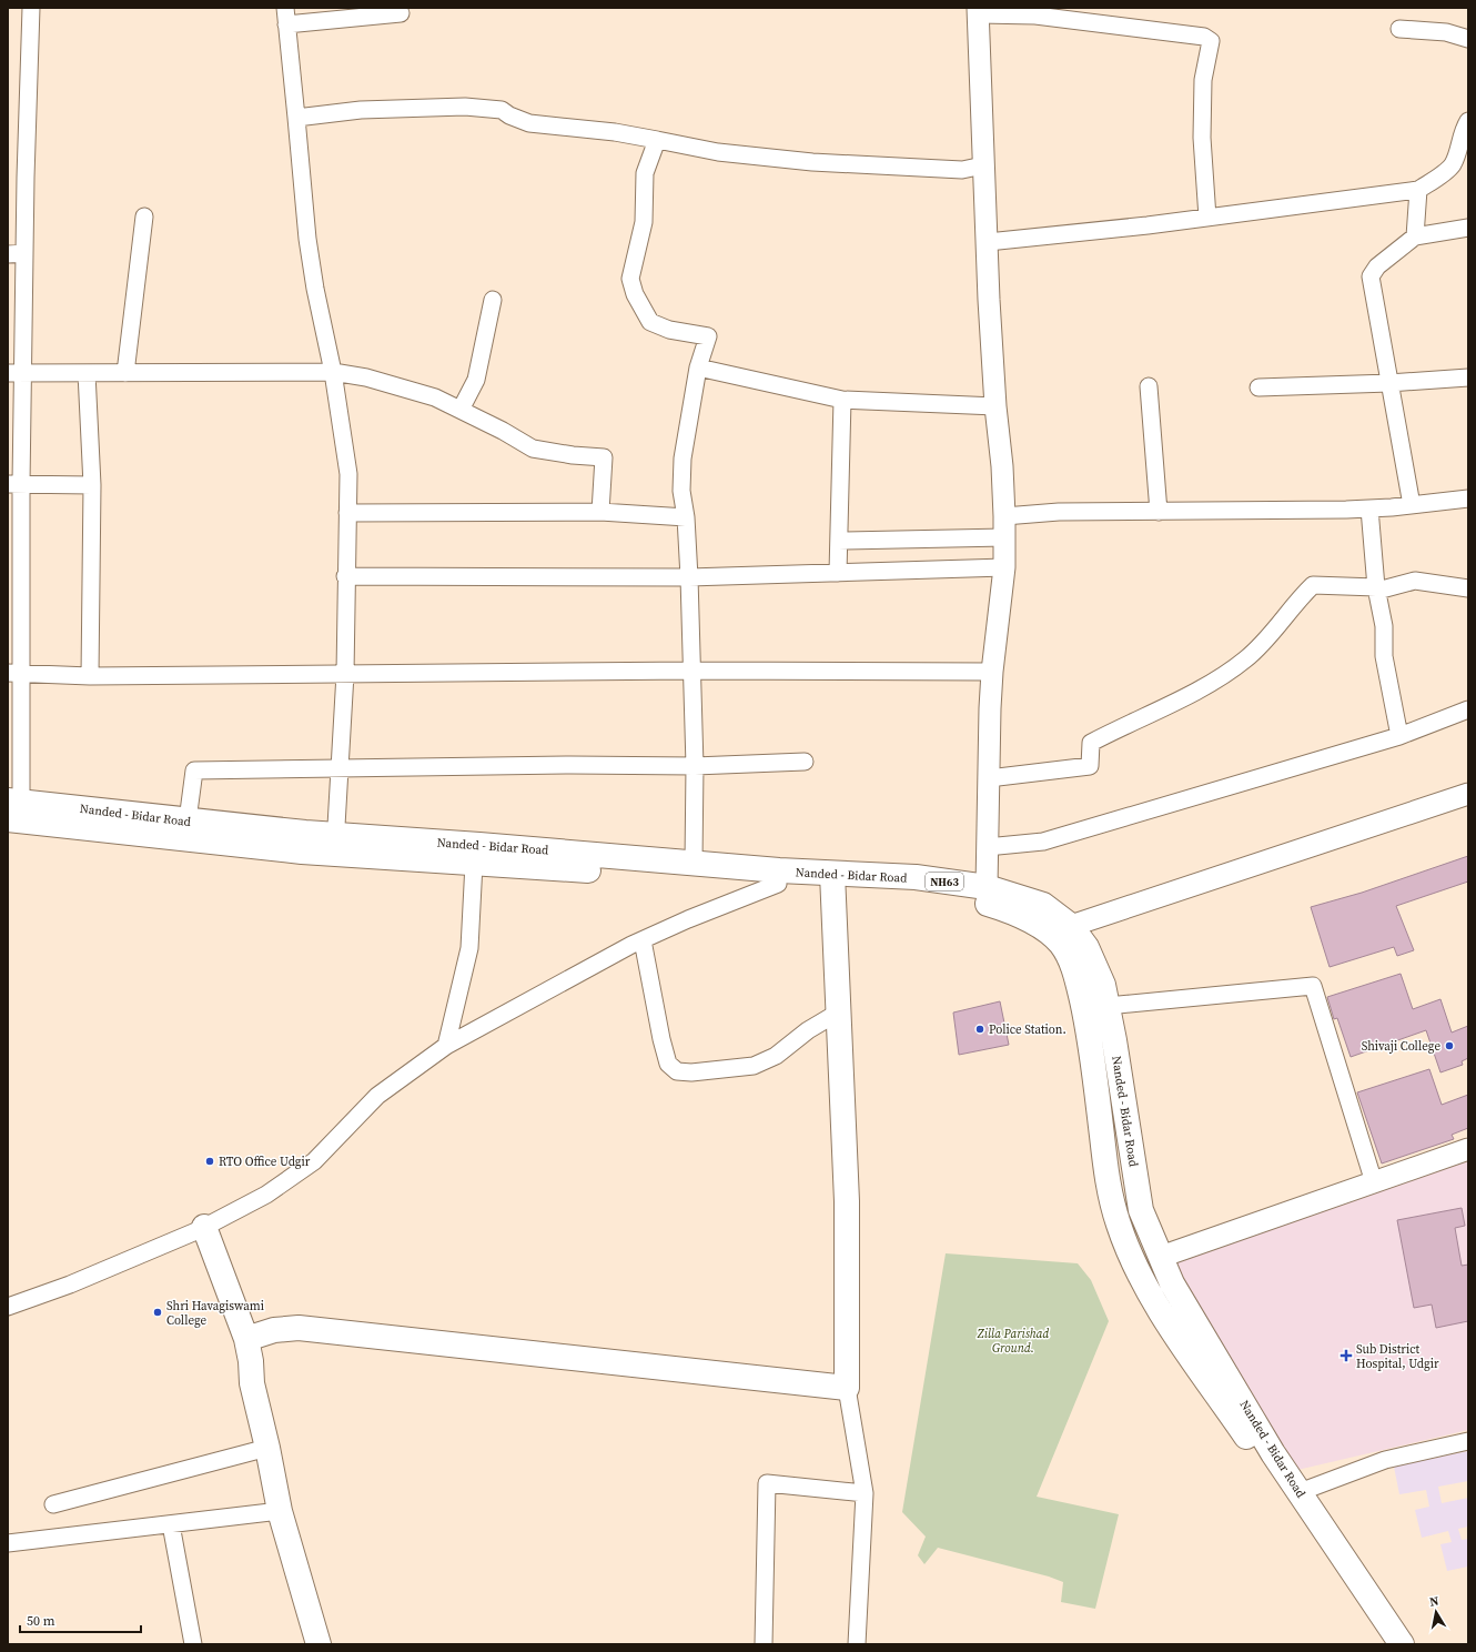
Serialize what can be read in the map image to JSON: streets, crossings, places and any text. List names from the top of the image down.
{
  "streets": {
    "main road": ["Nanded - Bidar Road", "NH63"]
  },
  "parks": ["Zilla Parishad Ground."],
  "places": {
    "other": [
      "Police Station.",
      "Shivaji College",
      "RTO Office Udgir",
      "Shri Havagiswami College"
    ],
    "health": ["Sub District Hospital, Udgir"]
  },
  "scale_bar": "50 m",
  "north": "top"
}
